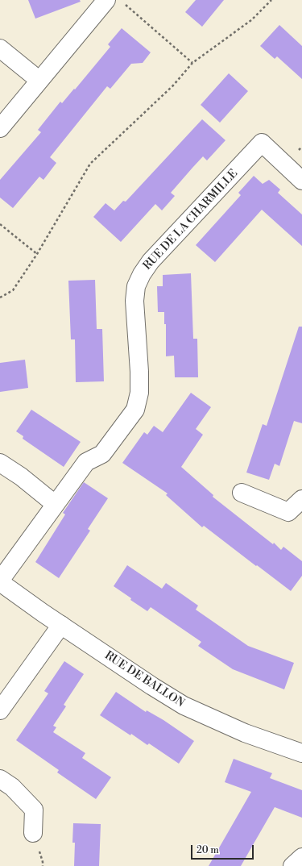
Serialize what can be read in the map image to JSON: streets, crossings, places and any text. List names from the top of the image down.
{
  "streets": {
    "street": ["RUE DE LA CHARMILLE", "RUE DE BALLON"]
  },
  "crossings": [
    ["RUE DE LA CHARMILLE", "RUE DE BALLON"]
  ],
  "scale_bar": "20 m"
}
